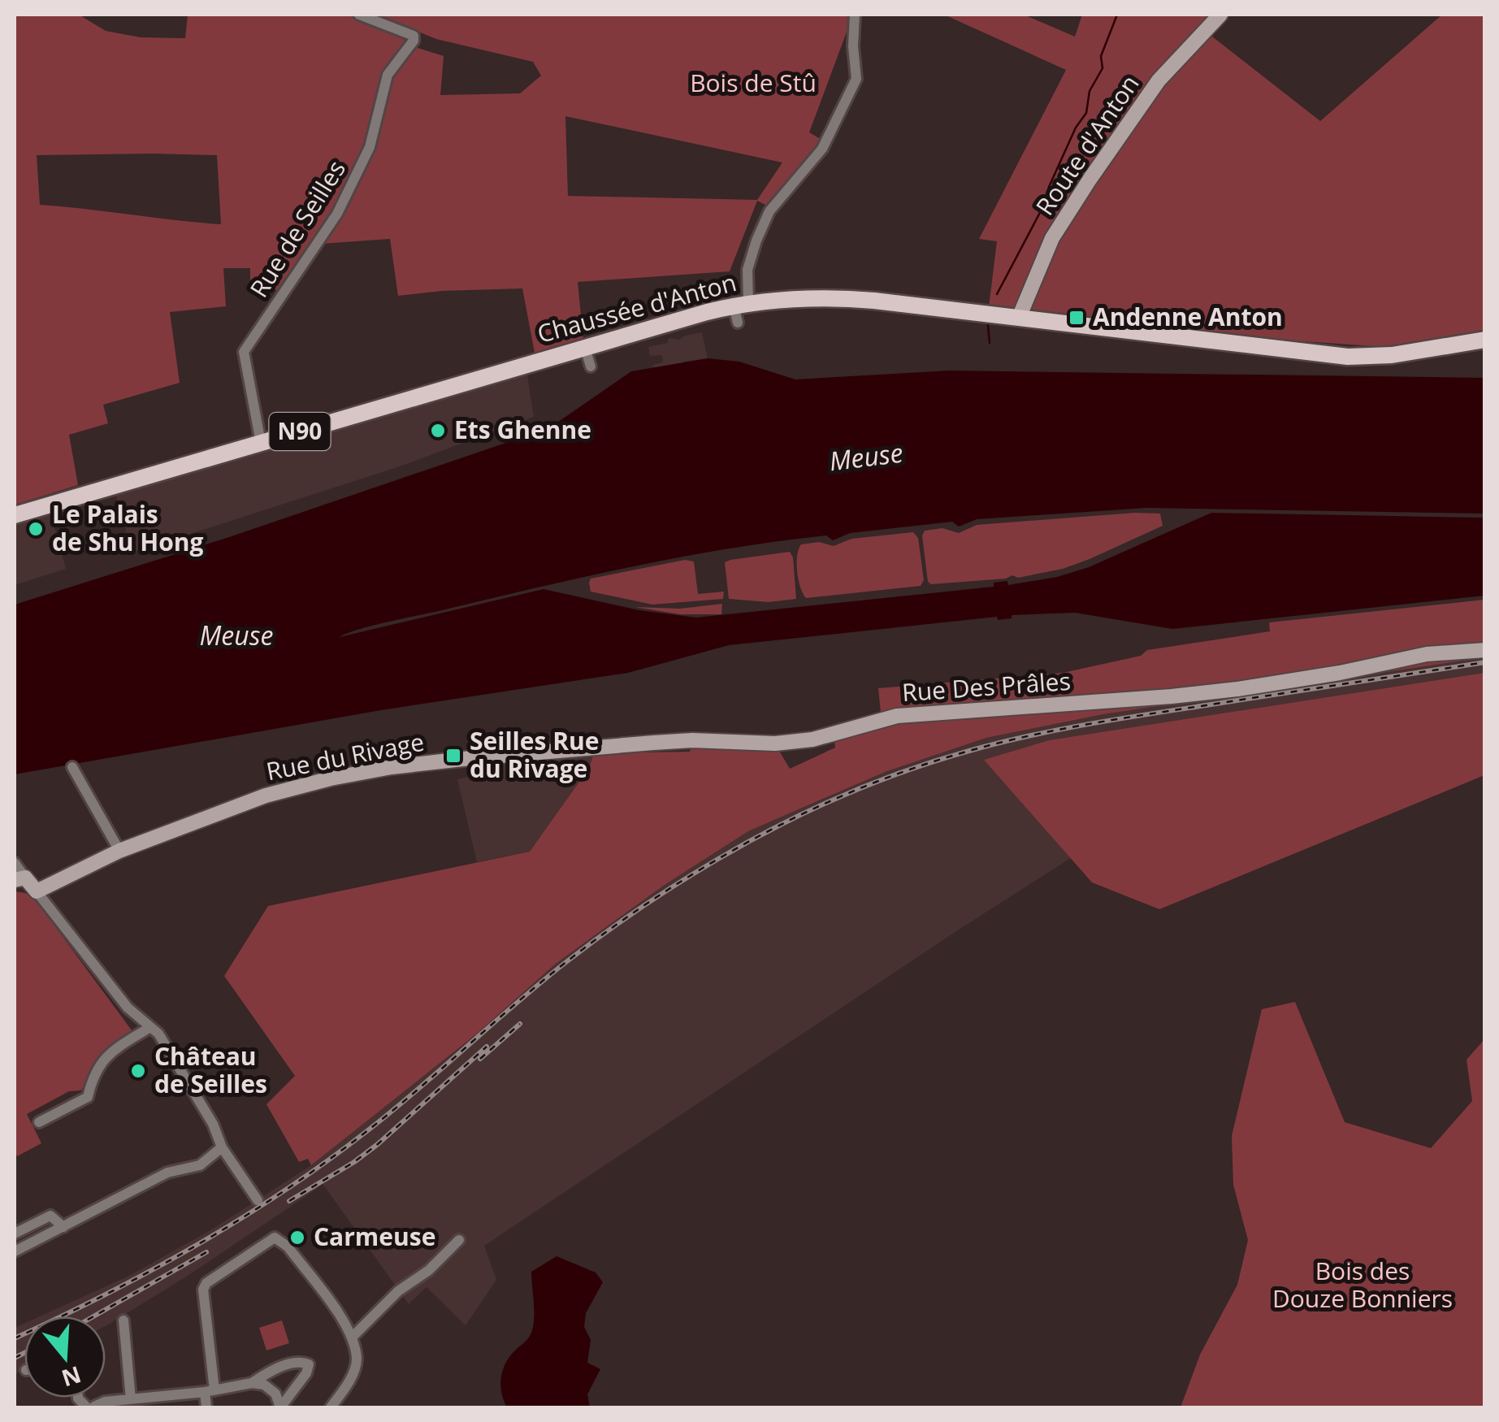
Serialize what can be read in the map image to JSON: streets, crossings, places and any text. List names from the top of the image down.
{
  "streets": {
    "main road": ["Chaussée d'Anton", "N90"],
    "street": [
      "Route d'Anton",
      "Rue de Seilles",
      "Rue Des Prâles",
      "Rue du Rivage"
    ]
  },
  "crossings": [
    ["Route d'Anton", "Chaussée d'Anton"],
    ["Rue de Seilles", "Chaussée d'Anton"],
    ["Rue Des Prâles", "Rue du Rivage"]
  ],
  "water": ["Meuse"],
  "parks": ["Bois de Stû", "Bois des Douze Bonniers"],
  "places": {
    "transit": ["Andenne Anton", "Seilles Rue du Rivage"],
    "other": [
      "Ets Ghenne",
      "Le Palais de Shu Hong",
      "Château de Seilles",
      "Carmeuse"
    ]
  },
  "north": "bottom"
}
